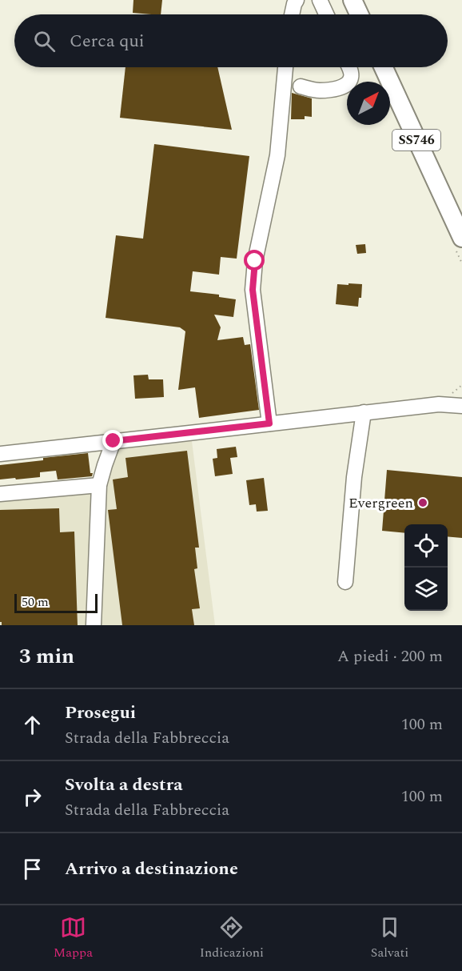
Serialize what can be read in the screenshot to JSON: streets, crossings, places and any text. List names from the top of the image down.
{
  "streets": {
    "main road": ["SS746"]
  },
  "places": ["Evergreen"],
  "scale_bar": "50 m",
  "north": "top right",
  "page": {
    "search": "Cerca qui",
    "scale": "50 m",
    "heading": ["3 min", "A piedi · 200 m"],
    "list": [
      ["Prosegui", "Strada della Fabbreccia", "100 m"],
      ["Svolta a destra", "Strada della Fabbreccia", "100 m"],
      "Arrivo a destinazione"
    ],
    "nav": ["Mappa", "Indicazioni", "Salvati"]
  }
}
